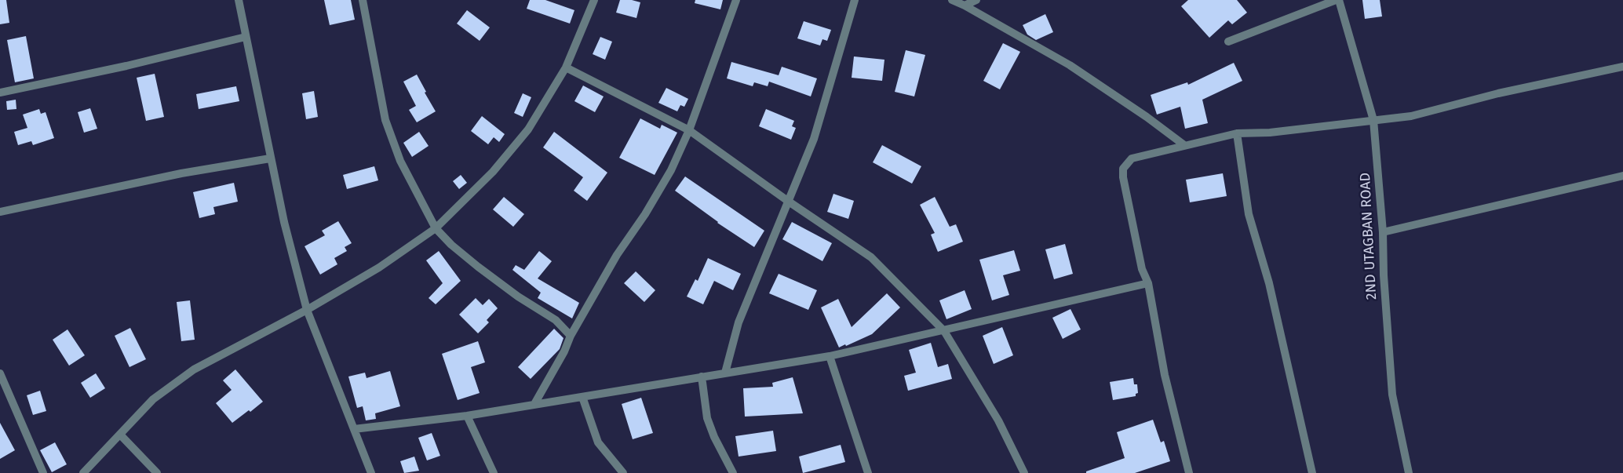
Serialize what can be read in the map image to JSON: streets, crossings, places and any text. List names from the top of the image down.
{
  "streets": {
    "street": ["2ND UTAGBAN ROAD"]
  }
}
